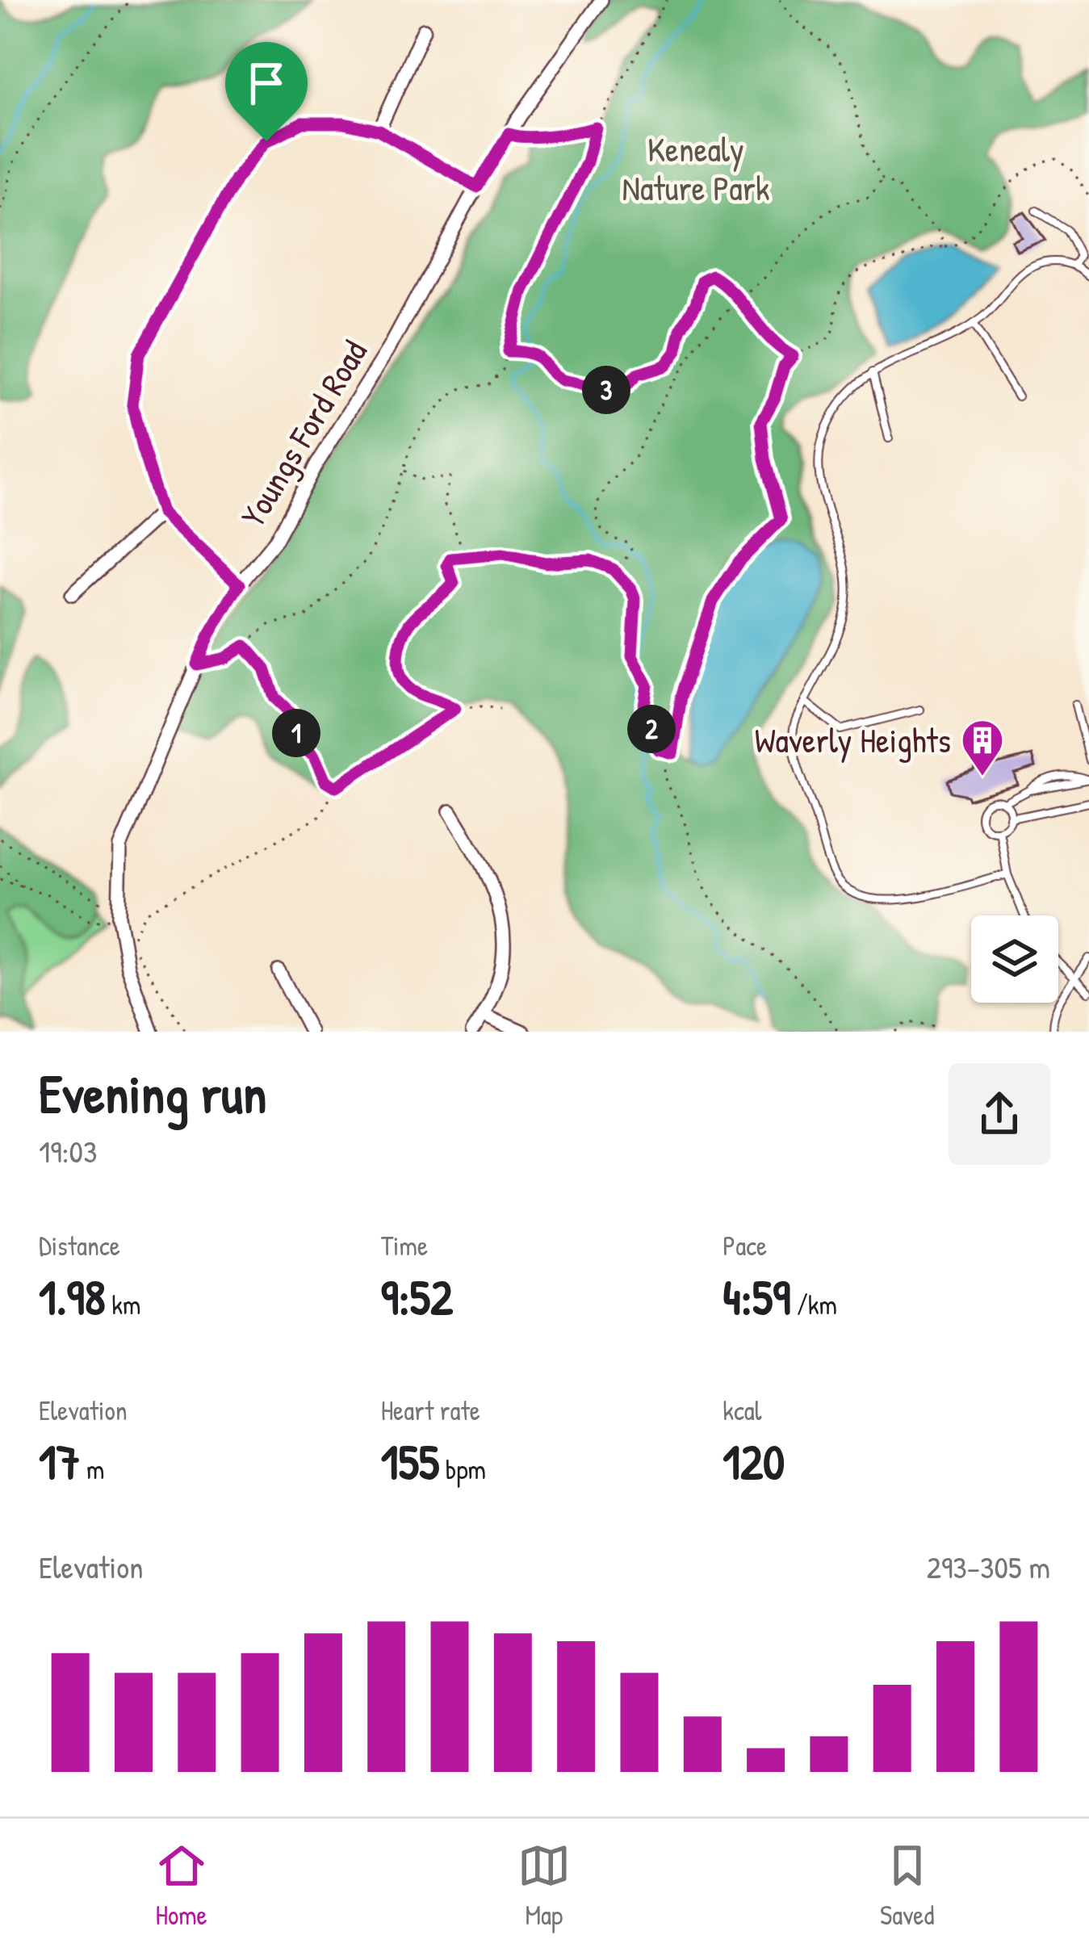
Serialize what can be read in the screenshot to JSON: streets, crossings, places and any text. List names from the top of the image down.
{
  "streets": {
    "street": ["Youngs Ford Road"]
  },
  "parks": ["Kenealy Nature Park"],
  "places": {
    "building": ["Waverly Heights"]
  },
  "page": {
    "pins": ["3", "2", "1"],
    "heading": ["Evening run", "19:03"],
    "stats": [
      ["Distance", "1.98 km"],
      ["Time", "9:52"],
      ["Pace", "4:59 /km"],
      ["Elevation", "17 m"],
      ["Heart rate", "155 bpm"],
      ["kcal", "120"]
    ],
    "chart": ["Elevation", "293–305 m"],
    "tabs": ["Home", "Map", "Saved"]
  }
}
